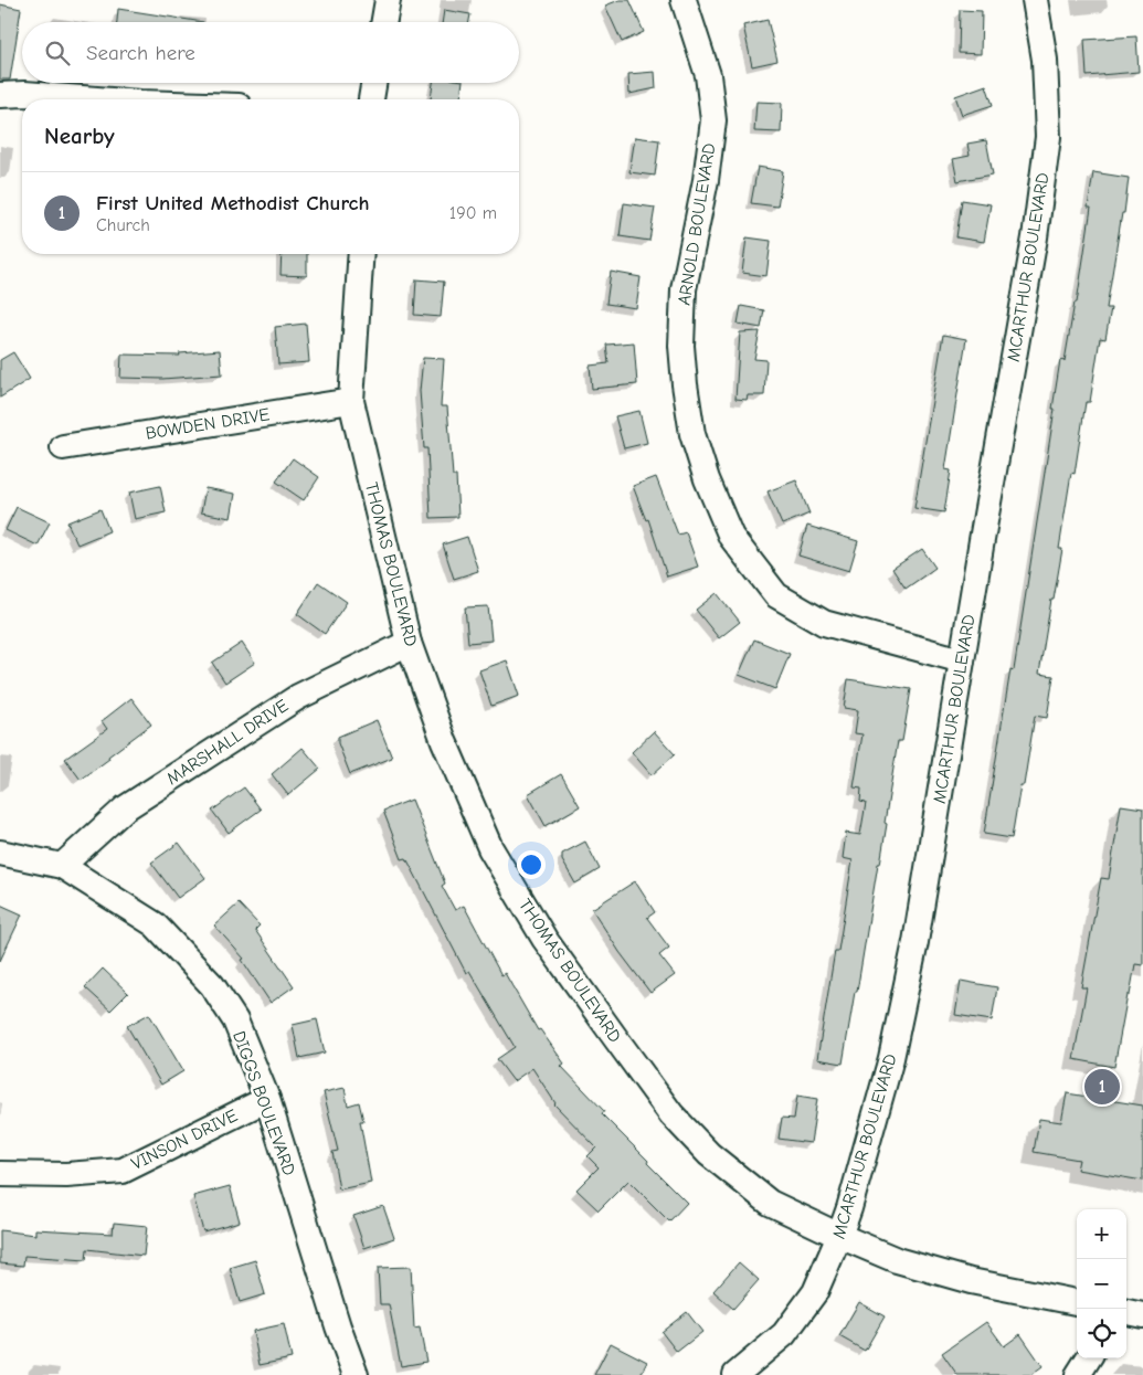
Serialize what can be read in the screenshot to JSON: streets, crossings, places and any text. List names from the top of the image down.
{
  "streets": {
    "street": [
      "ARNOLD BOULEVARD",
      "MCARTHUR BOULEVARD",
      "BOWDEN DRIVE",
      "THOMAS BOULEVARD",
      "MARSHALL DRIVE",
      "DIGGS BOULEVARD",
      "VINSON DRIVE"
    ]
  },
  "crossings": [
    ["ARNOLD BOULEVARD", "MCARTHUR BOULEVARD"],
    ["MCARTHUR BOULEVARD", "THOMAS BOULEVARD"],
    ["BOWDEN DRIVE", "THOMAS BOULEVARD"],
    ["THOMAS BOULEVARD", "MARSHALL DRIVE"],
    ["MARSHALL DRIVE", "DIGGS BOULEVARD"],
    ["DIGGS BOULEVARD", "VINSON DRIVE"]
  ],
  "page": {
    "search": "Search here",
    "heading": "Nearby",
    "list": [
      {
        "mark": "1",
        "name": "First United Methodist Church",
        "note": "Church",
        "value": "190 m"
      }
    ],
    "pins": "1",
    "map_buttons": ["+", "−"]
  }
}
